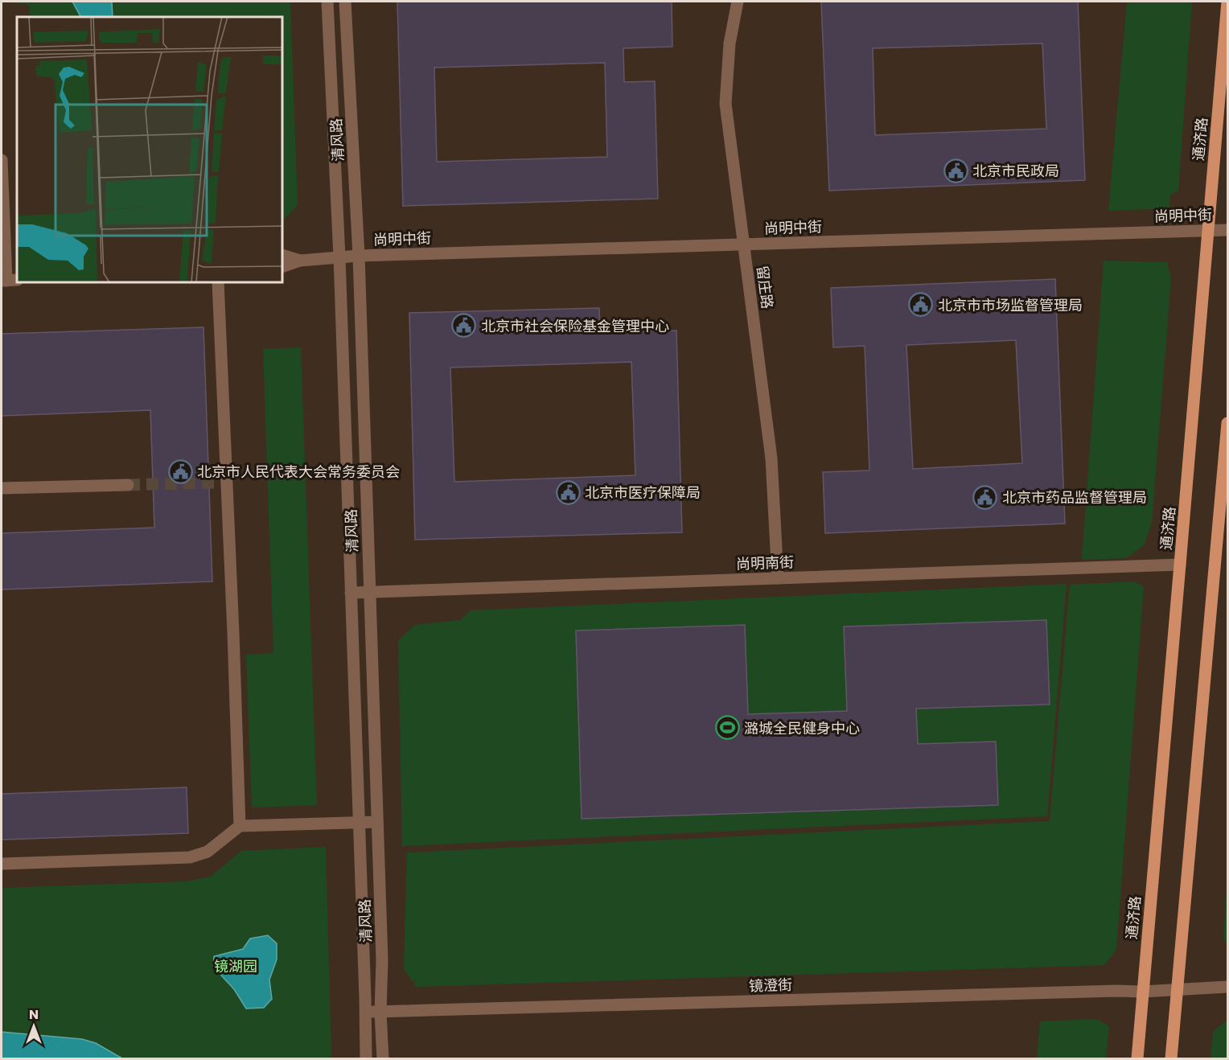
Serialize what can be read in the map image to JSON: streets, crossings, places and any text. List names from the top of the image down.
{
  "streets": {
    "main road": ["通济路"],
    "street": [
      "清风路",
      "尚明中街",
      "留庄路",
      "尚明南街",
      "镜澄街"
    ]
  },
  "crossings": [
    ["通济路", "尚明中街"],
    ["通济路", "尚明南街"],
    ["通济路", "镜澄街"],
    ["清风路", "尚明中街"],
    ["清风路", "尚明南街"],
    ["清风路", "镜澄街"],
    ["尚明中街", "留庄路"],
    ["留庄路", "尚明南街"]
  ],
  "parks": ["镜湖园"],
  "places": {
    "public building": [
      "北京市民政局",
      "北京市市场监督管理局",
      "北京市社会保险基金管理中心",
      "北京市人民代表大会常务委员会",
      "北京市医疗保障局",
      "北京市药品监督管理局"
    ],
    "sports": ["潞城全民健身中心"]
  },
  "north": "top"
}
